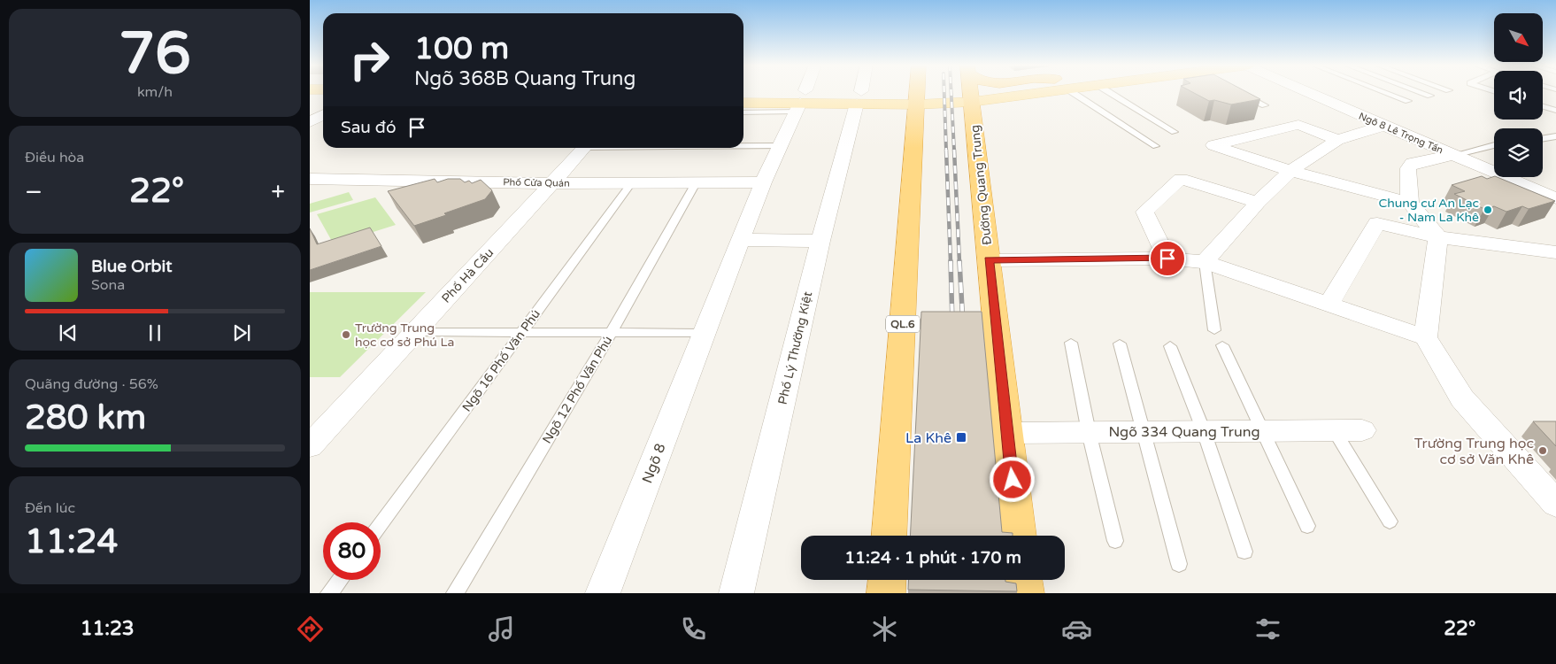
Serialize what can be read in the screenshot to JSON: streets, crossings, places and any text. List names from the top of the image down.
{
  "streets": {
    "highway": ["Đường Quang Trung", "QL.6"],
    "street": [
      "Ngõ 8 Lê Trọng Tấn",
      "Phố Cửa Quán",
      "Phố Hà Cầu",
      "Phố Lý Thường Kiệt",
      "Ngõ 334 Quang Trung",
      "Ngõ 8"
    ],
    "lane": ["Ngõ 16 Phố Văn Phú", "Ngõ 12 Phố Văn Phú"]
  },
  "crossings": [
    ["Phố Cửa Quán", "Phố Hà Cầu"],
    ["Phố Cửa Quán", "Ngõ 16 Phố Văn Phú"],
    ["Phố Cửa Quán", "Ngõ 12 Phố Văn Phú"],
    ["Phố Cửa Quán", "Ngõ 8"],
    ["Đường Quang Trung", "Ngõ 334 Quang Trung"]
  ],
  "places": {
    "other": ["Chung cư An Lạc - Nam La Khê", "Trường Trung học cơ sở Phú La", "Trường Trung học cơ sở Văn Khê"],
    "transit": ["La Khê"]
  },
  "north": "bottom right",
  "page": {
    "tile": [
      ["76", "km/h"],
      "Điều hòa",
      ["Quãng đường · 56%", "280 km"],
      ["Đến lúc", "11:24"]
    ],
    "turn": ["100 m", "Ngõ 368B Quang Trung"],
    "then": "Sau đó",
    "heat": ["−", "22°", "+"],
    "song": ["Blue Orbit", "Sona"],
    "limit": "80",
    "trip": "11:24 · 1 phút · 170 m",
    "tabs": ["11:23", "22°"]
  }
}
